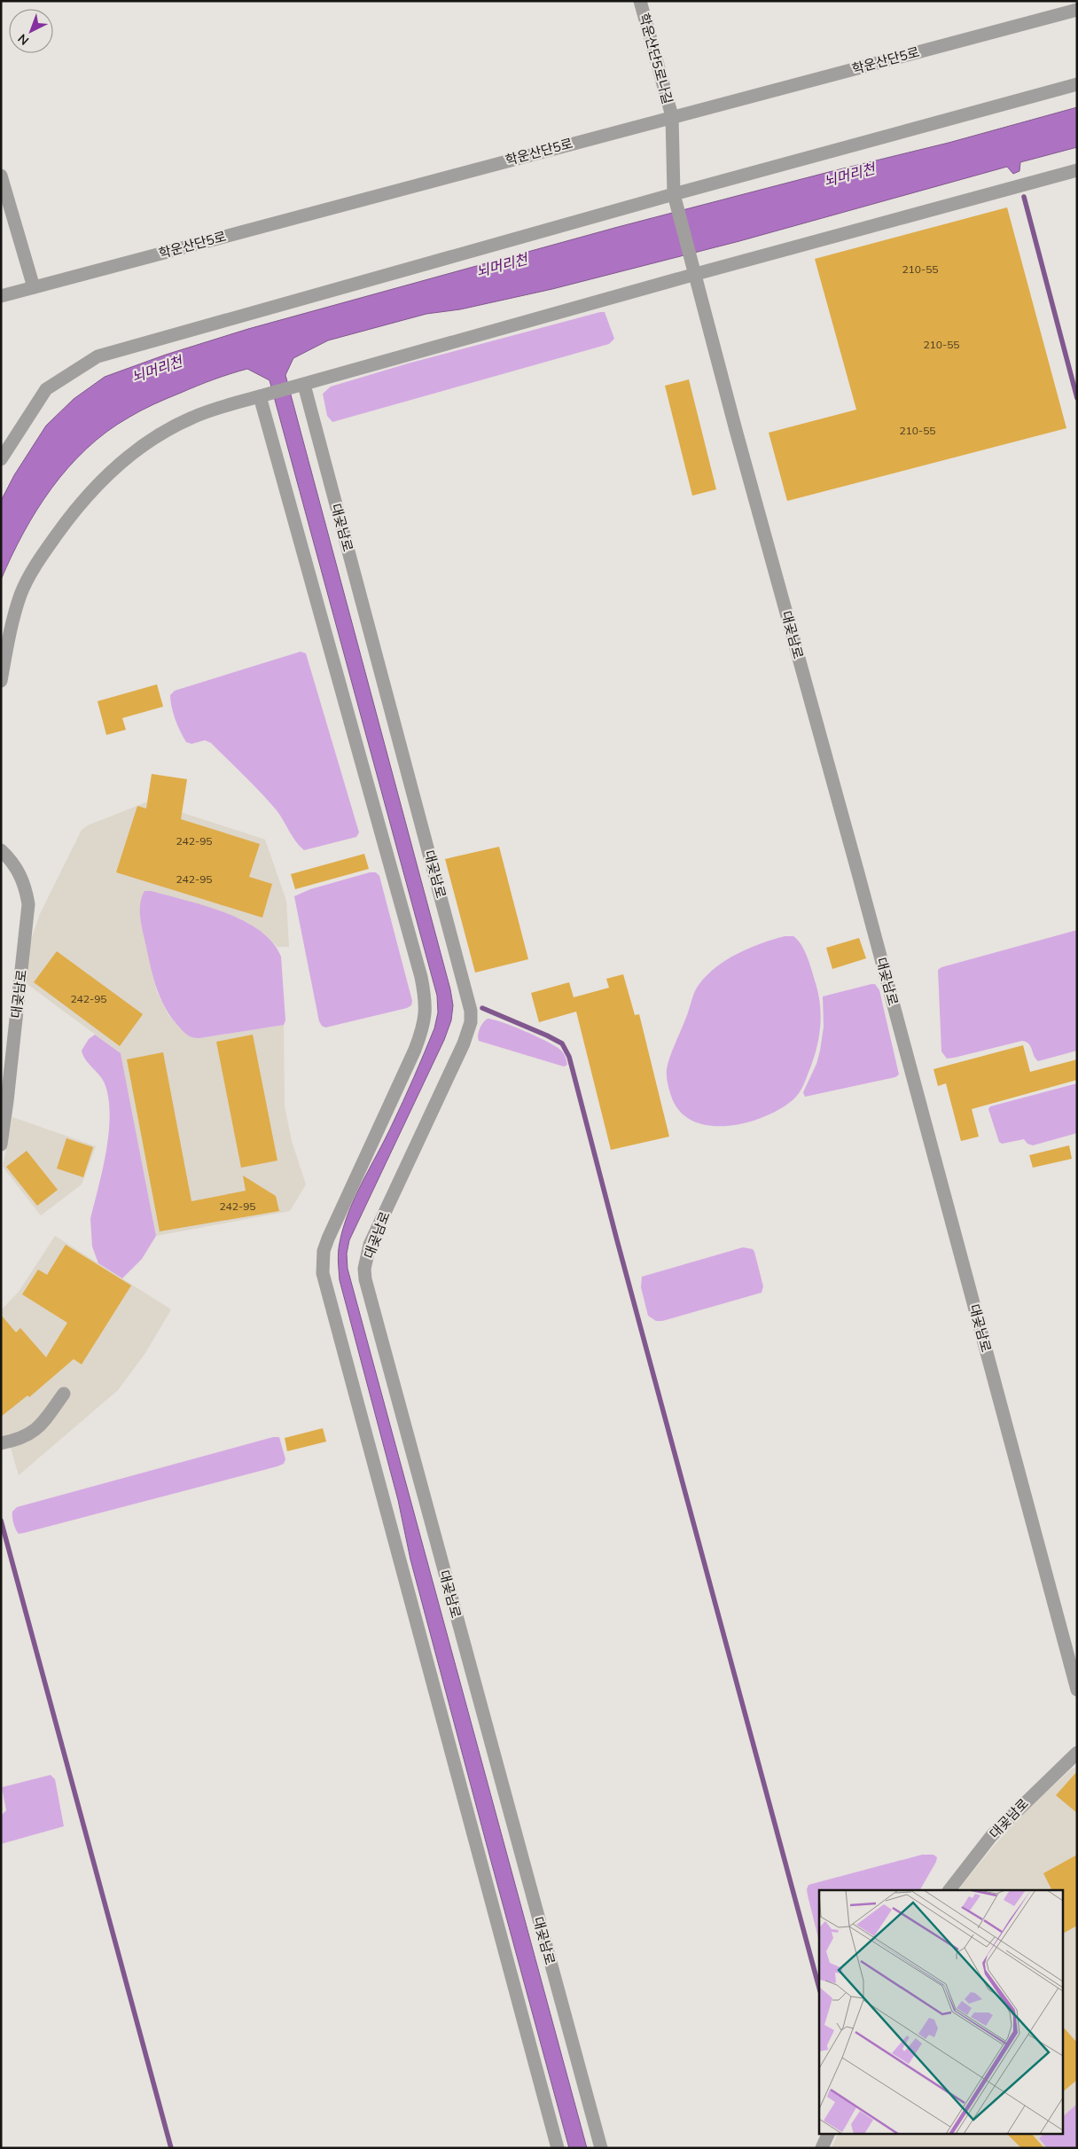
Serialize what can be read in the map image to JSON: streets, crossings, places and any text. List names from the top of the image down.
{
  "streets": {
    "street": ["학운산단5로나길", "학운산단5로", "대곶남로"]
  },
  "crossings": [
    ["학운산단5로나길", "학운산단5로"],
    ["학운산단5로나길", "대곶남로"]
  ],
  "water": ["뇌머리천"],
  "house_numbers": [
    "210-55",
    "210-55",
    "210-55",
    "242-95",
    "242-95",
    "242-95",
    "242-95"
  ],
  "north": "bottom left"
}
